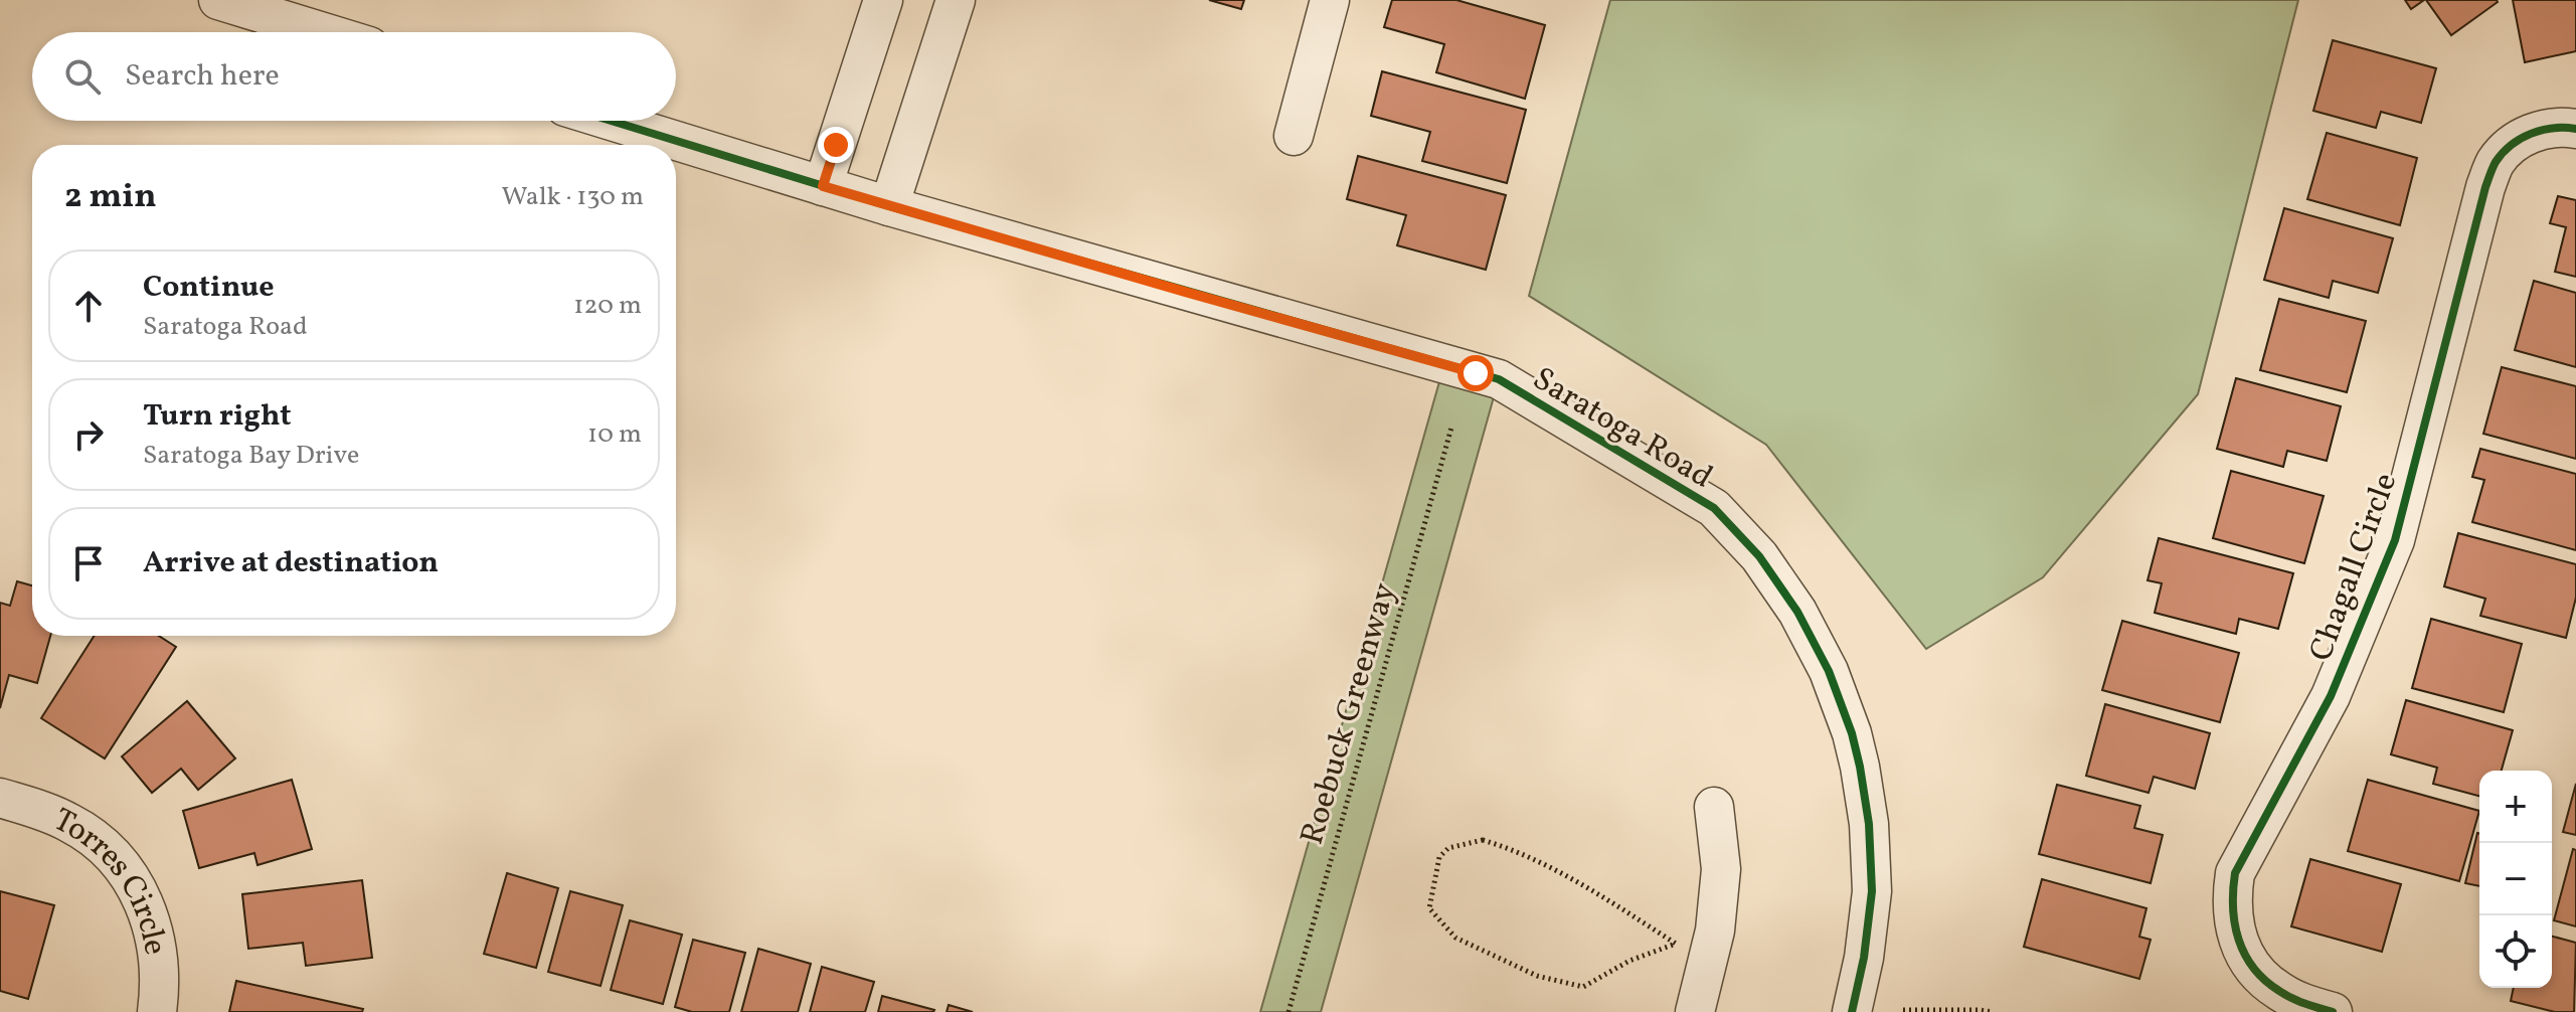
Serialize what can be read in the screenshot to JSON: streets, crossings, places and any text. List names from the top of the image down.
{
  "streets": {
    "street": ["Saratoga Road", "Chagall Circle", "Torres Circle"],
    "path": ["Roebuck Greenway"]
  },
  "page": {
    "search": "Search here",
    "heading": ["2 min", "Walk · 130 m"],
    "list": [
      ["Continue", "Saratoga Road", "120 m"],
      ["Turn right", "Saratoga Bay Drive", "10 m"],
      "Arrive at destination"
    ],
    "map_buttons": ["+", "−"]
  }
}
